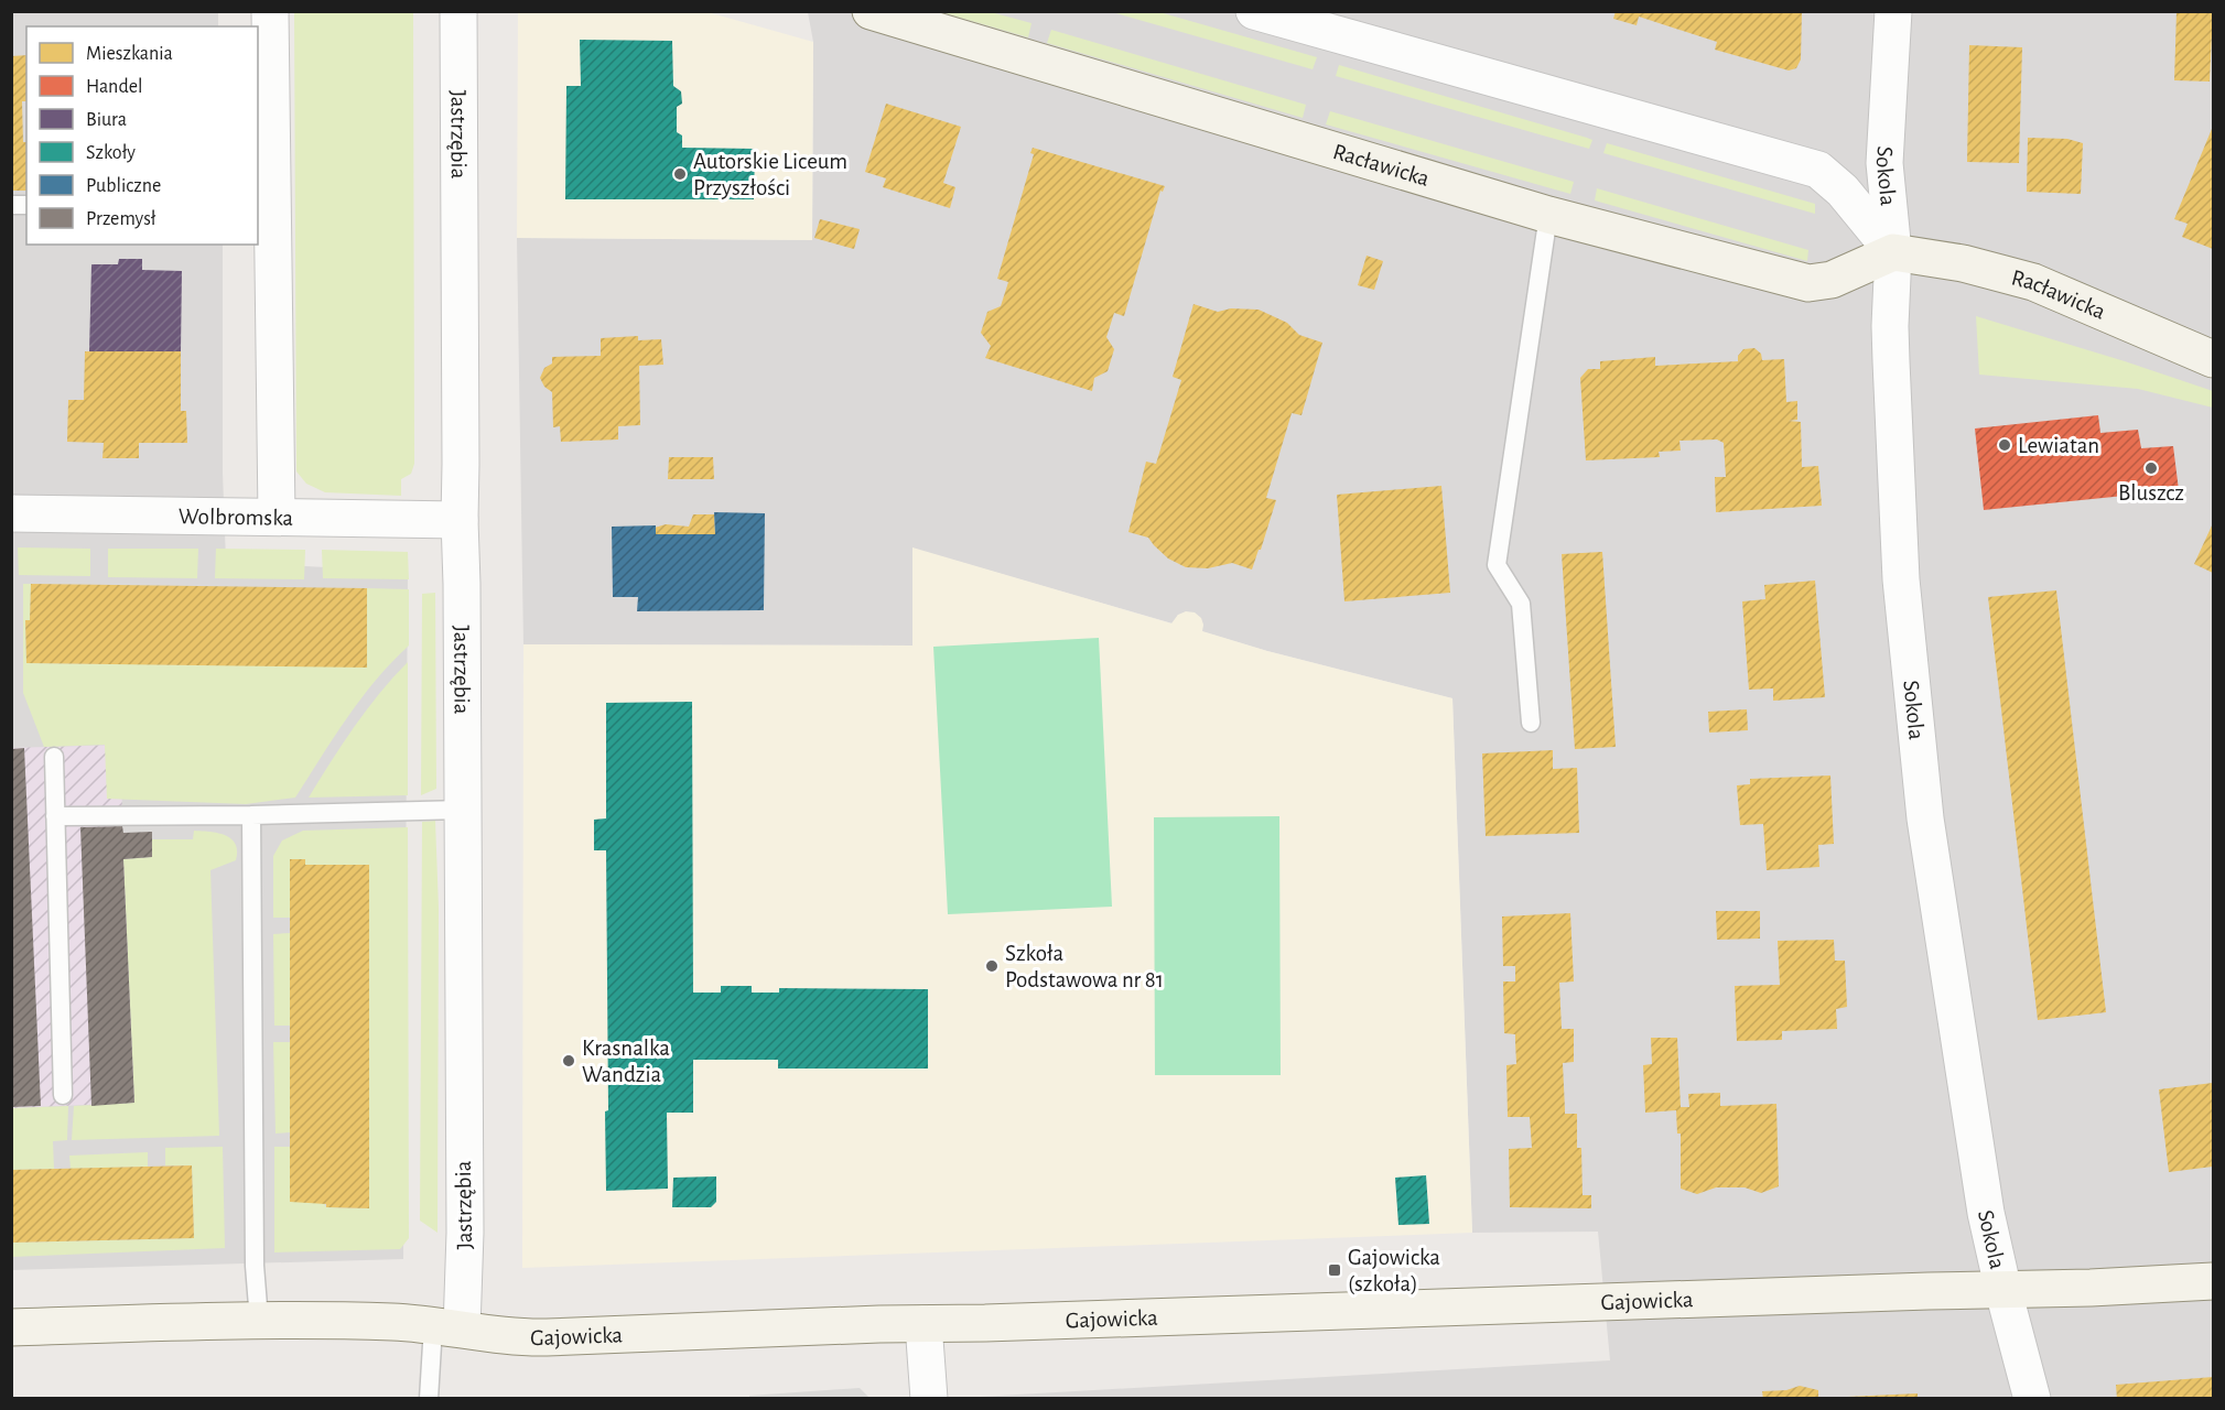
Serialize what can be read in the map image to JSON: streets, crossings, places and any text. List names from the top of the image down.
{
  "streets": {
    "street": [
      "Jastrzębia",
      "Racławicka",
      "Sokola",
      "Wolbromska",
      "Gajowicka"
    ]
  },
  "crossings": [
    ["Jastrzębia", "Wolbromska"],
    ["Jastrzębia", "Gajowicka"],
    ["Racławicka", "Sokola"],
    ["Sokola", "Gajowicka"]
  ],
  "places": {
    "other": [
      "Autorskie Liceum Przyszłości",
      "Lewiatan",
      "Bluszcz",
      "Szkoła Podstawowa nr 81",
      "Krasnalka Wandzia"
    ],
    "transit": ["Gajowicka (szkoła)"]
  },
  "legend": [
    "Mieszkania",
    "Handel",
    "Biura",
    "Szkoły",
    "Publiczne",
    "Przemysł"
  ]
}
